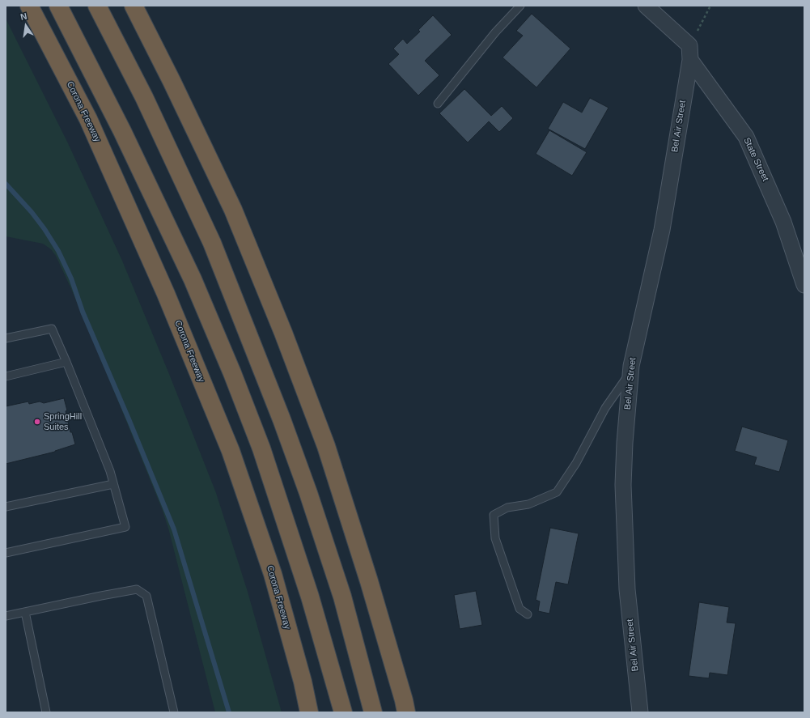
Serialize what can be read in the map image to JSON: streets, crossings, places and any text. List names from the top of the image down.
{
  "streets": {
    "highway": ["Corona Freeway"],
    "street": ["Bel Air Street", "State Street"]
  },
  "crossings": [
    ["Bel Air Street", "State Street"]
  ],
  "places": ["SpringHill Suites"],
  "north": "top"
}
